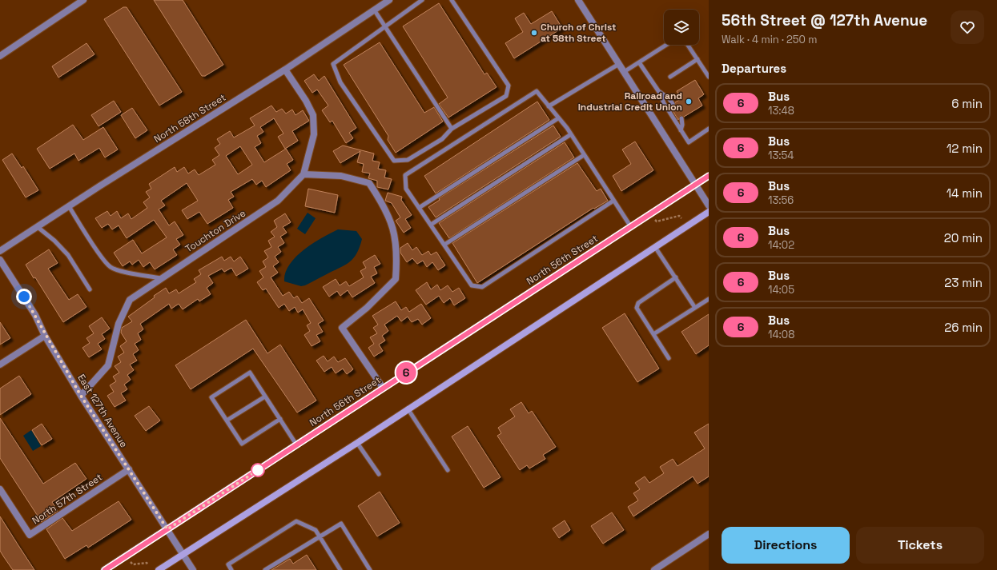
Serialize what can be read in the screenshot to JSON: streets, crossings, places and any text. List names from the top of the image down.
{
  "streets": {
    "main road": ["North 56th Street"],
    "street": [
      "North 58th Street",
      "Touchton Drive",
      "East 127th Avenue",
      "North 57th Street"
    ]
  },
  "crossings": [
    ["North 58th Street", "Touchton Drive"],
    ["Touchton Drive", "East 127th Avenue"],
    ["North 56th Street", "East 127th Avenue"],
    ["East 127th Avenue", "North 57th Street"]
  ],
  "places": ["Church of Christ at 58th Street", "Railroad and Industrial Credit Union"],
  "lines": ["bus line 6"],
  "page": {
    "on_map": "6",
    "heading": [
      ["56th Street @ 127th Avenue", "Walk · 4 min · 250 m"],
      "Departures"
    ],
    "list": [
      {
        "mark": "6",
        "name": "Bus",
        "note": "13:48",
        "value": "6 min"
      },
      {
        "mark": "6",
        "name": "Bus",
        "note": "13:54",
        "value": "12 min"
      },
      {
        "mark": "6",
        "name": "Bus",
        "note": "13:56",
        "value": "14 min"
      },
      {
        "mark": "6",
        "name": "Bus",
        "note": "14:02",
        "value": "20 min"
      },
      {
        "mark": "6",
        "name": "Bus",
        "note": "14:05",
        "value": "23 min"
      },
      {
        "mark": "6",
        "name": "Bus",
        "note": "14:08",
        "value": "26 min"
      }
    ],
    "buttons": ["Directions", "Tickets"]
  }
}
